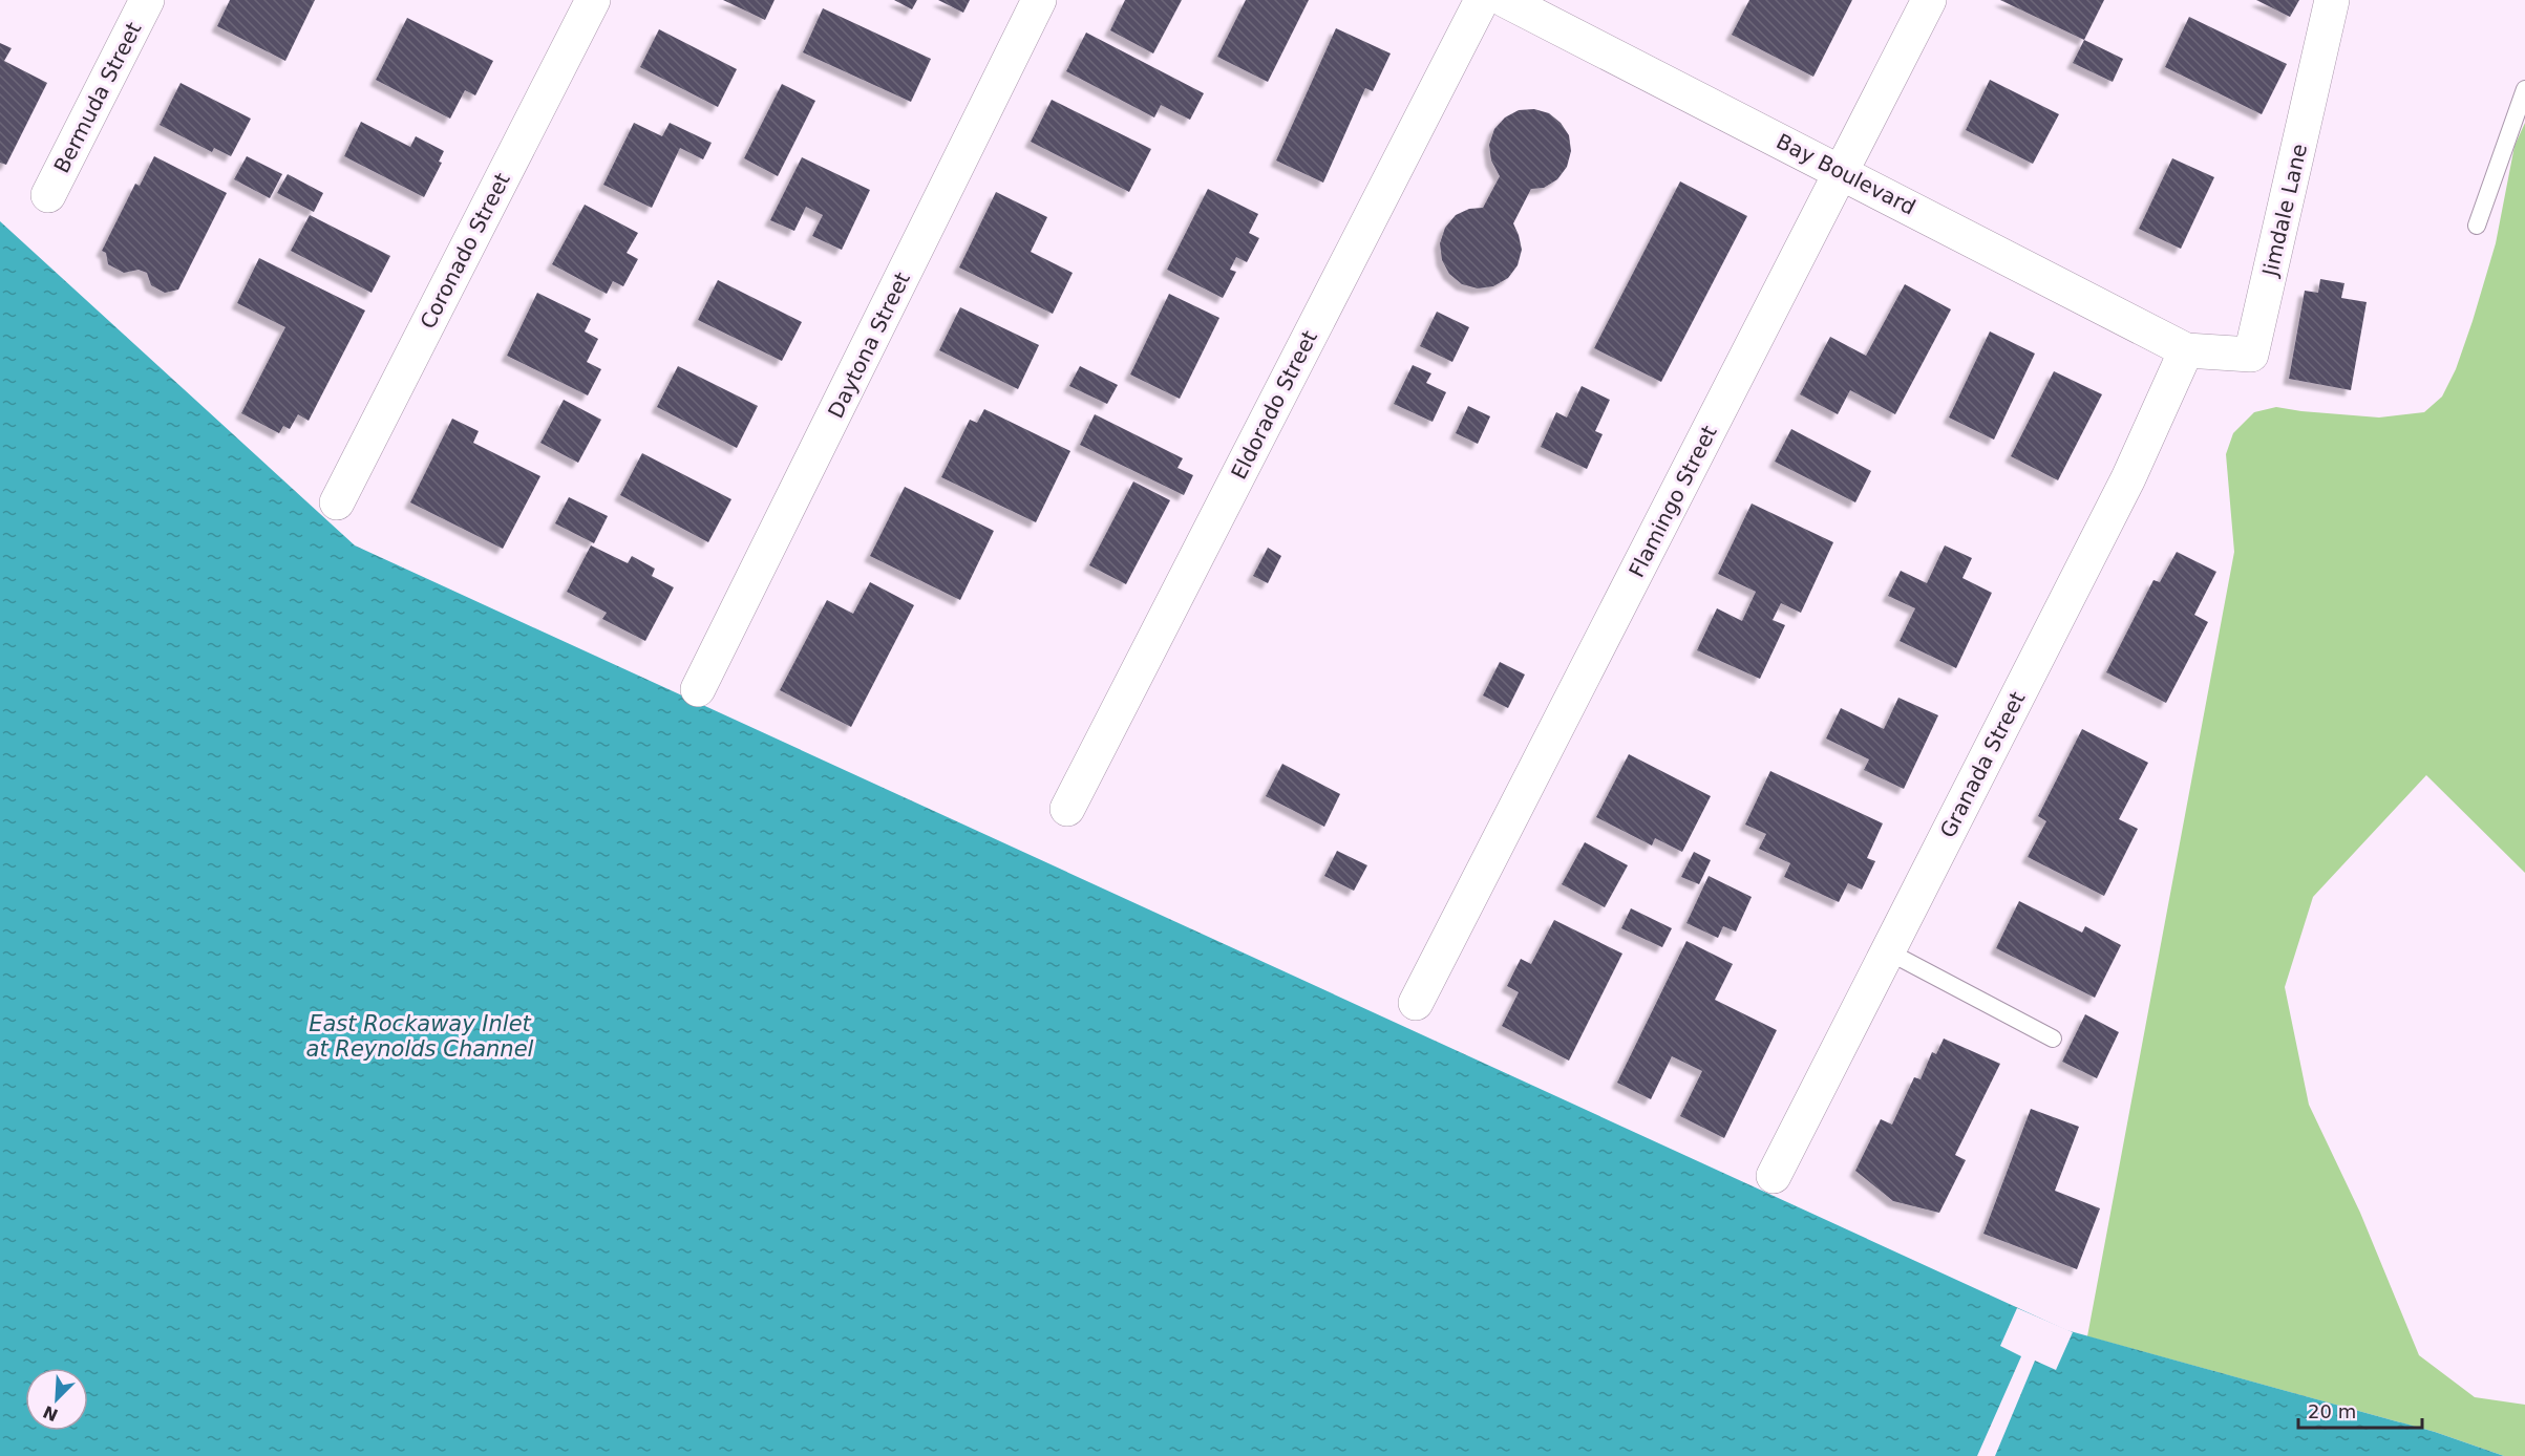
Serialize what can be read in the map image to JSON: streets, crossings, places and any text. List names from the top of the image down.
{
  "streets": {
    "street": [
      "Bermuda Street",
      "Bay Boulevard",
      "Jimdale Lane",
      "Coronado Street",
      "Daytona Street",
      "Eldorado Street",
      "Flamingo Street",
      "Granada Street"
    ]
  },
  "crossings": [
    ["Bay Boulevard", "Jimdale Lane"],
    ["Bay Boulevard", "Flamingo Street"],
    ["Bay Boulevard", "Granada Street"],
    ["Jimdale Lane", "Granada Street"]
  ],
  "water": ["East Rockaway Inlet at Reynolds Channel"],
  "scale_bar": "20 m",
  "north": "bottom left"
}
